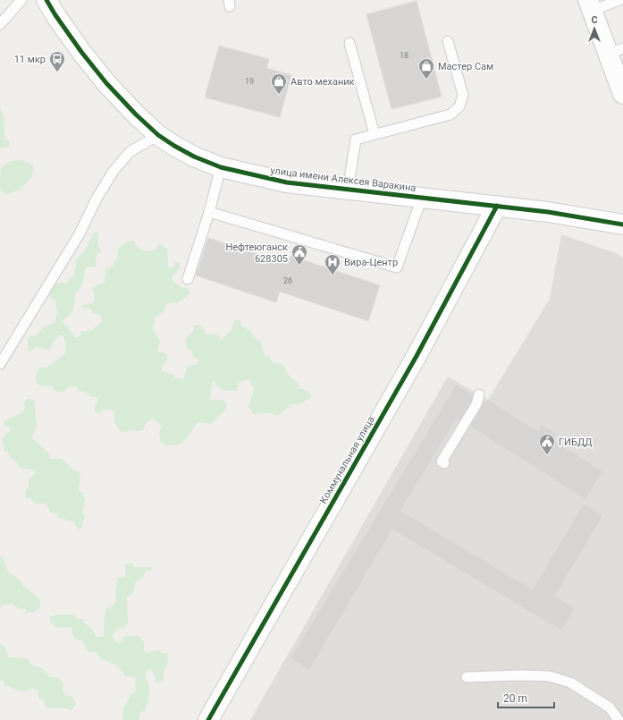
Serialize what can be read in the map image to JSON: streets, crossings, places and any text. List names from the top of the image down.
{
  "streets": {
    "street": ["улица имени Алексея Варакина", "Коммунальная улица"]
  },
  "crossings": [
    ["улица имени Алексея Варакина", "Коммунальная улица"]
  ],
  "places": {
    "bus stop": ["11 мкр"],
    "shop": ["Мастер Сам", "Авто механик"],
    "public building": ["Нефтеюганск 628305", "ГИБДД"],
    "hospital": ["Вира-Центр"]
  },
  "house_numbers": ["18", "19", "26"],
  "scale_bar": "20 m",
  "north": "top"
}
